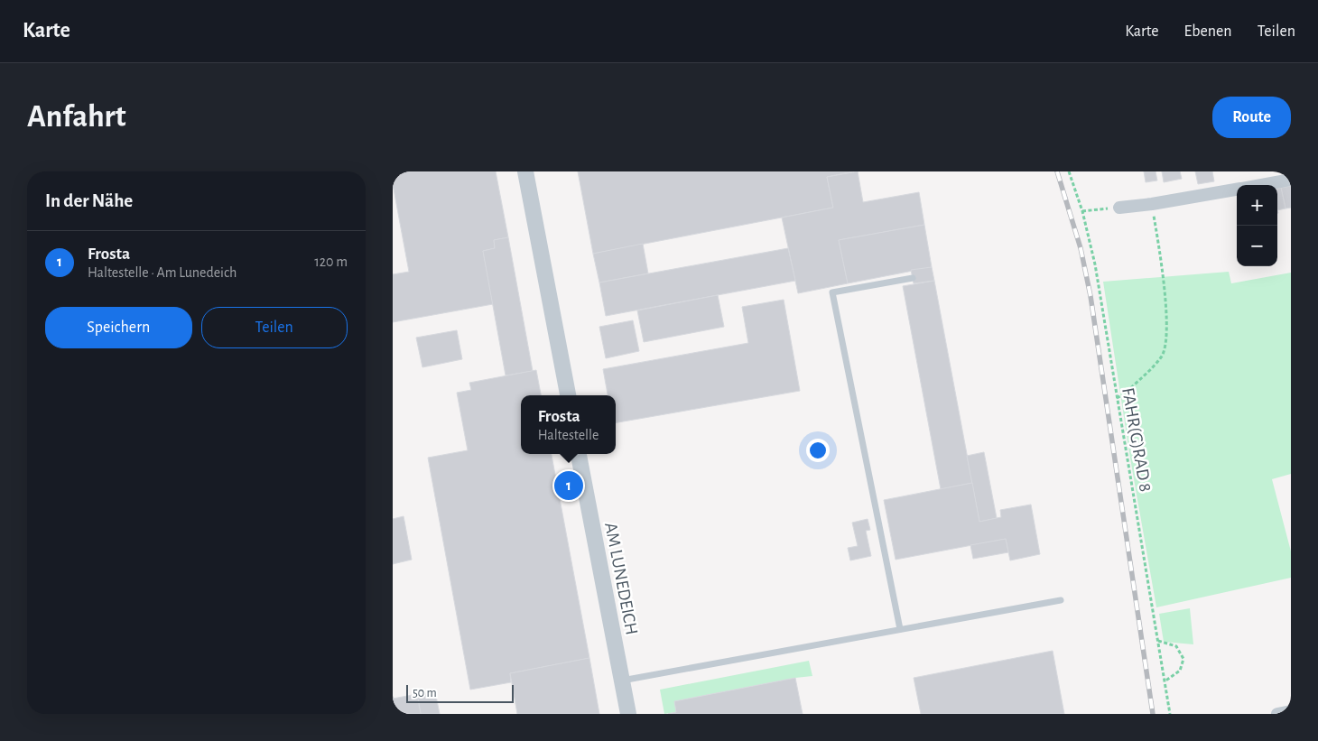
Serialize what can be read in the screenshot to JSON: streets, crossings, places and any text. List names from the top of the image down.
{
  "streets": {
    "street": ["AM LUNEDEICH"],
    "path": ["FAHR(G)RAD 8"]
  },
  "scale_bar": "50 m",
  "page": {
    "header": "Karte",
    "nav": ["Karte", "Ebenen", "Teilen"],
    "buttons": [
      "Route",
      ["Speichern", "Teilen"]
    ],
    "title": "Anfahrt",
    "heading": "In der Nähe",
    "map_buttons": ["+", "−"],
    "list": [
      {
        "mark": "1",
        "name": "Frosta",
        "note": "Haltestelle · Am Lunedeich",
        "value": "120 m"
      }
    ],
    "popup": ["Frosta", "Haltestelle"],
    "pins": "1",
    "scale": "50 m"
  }
}
